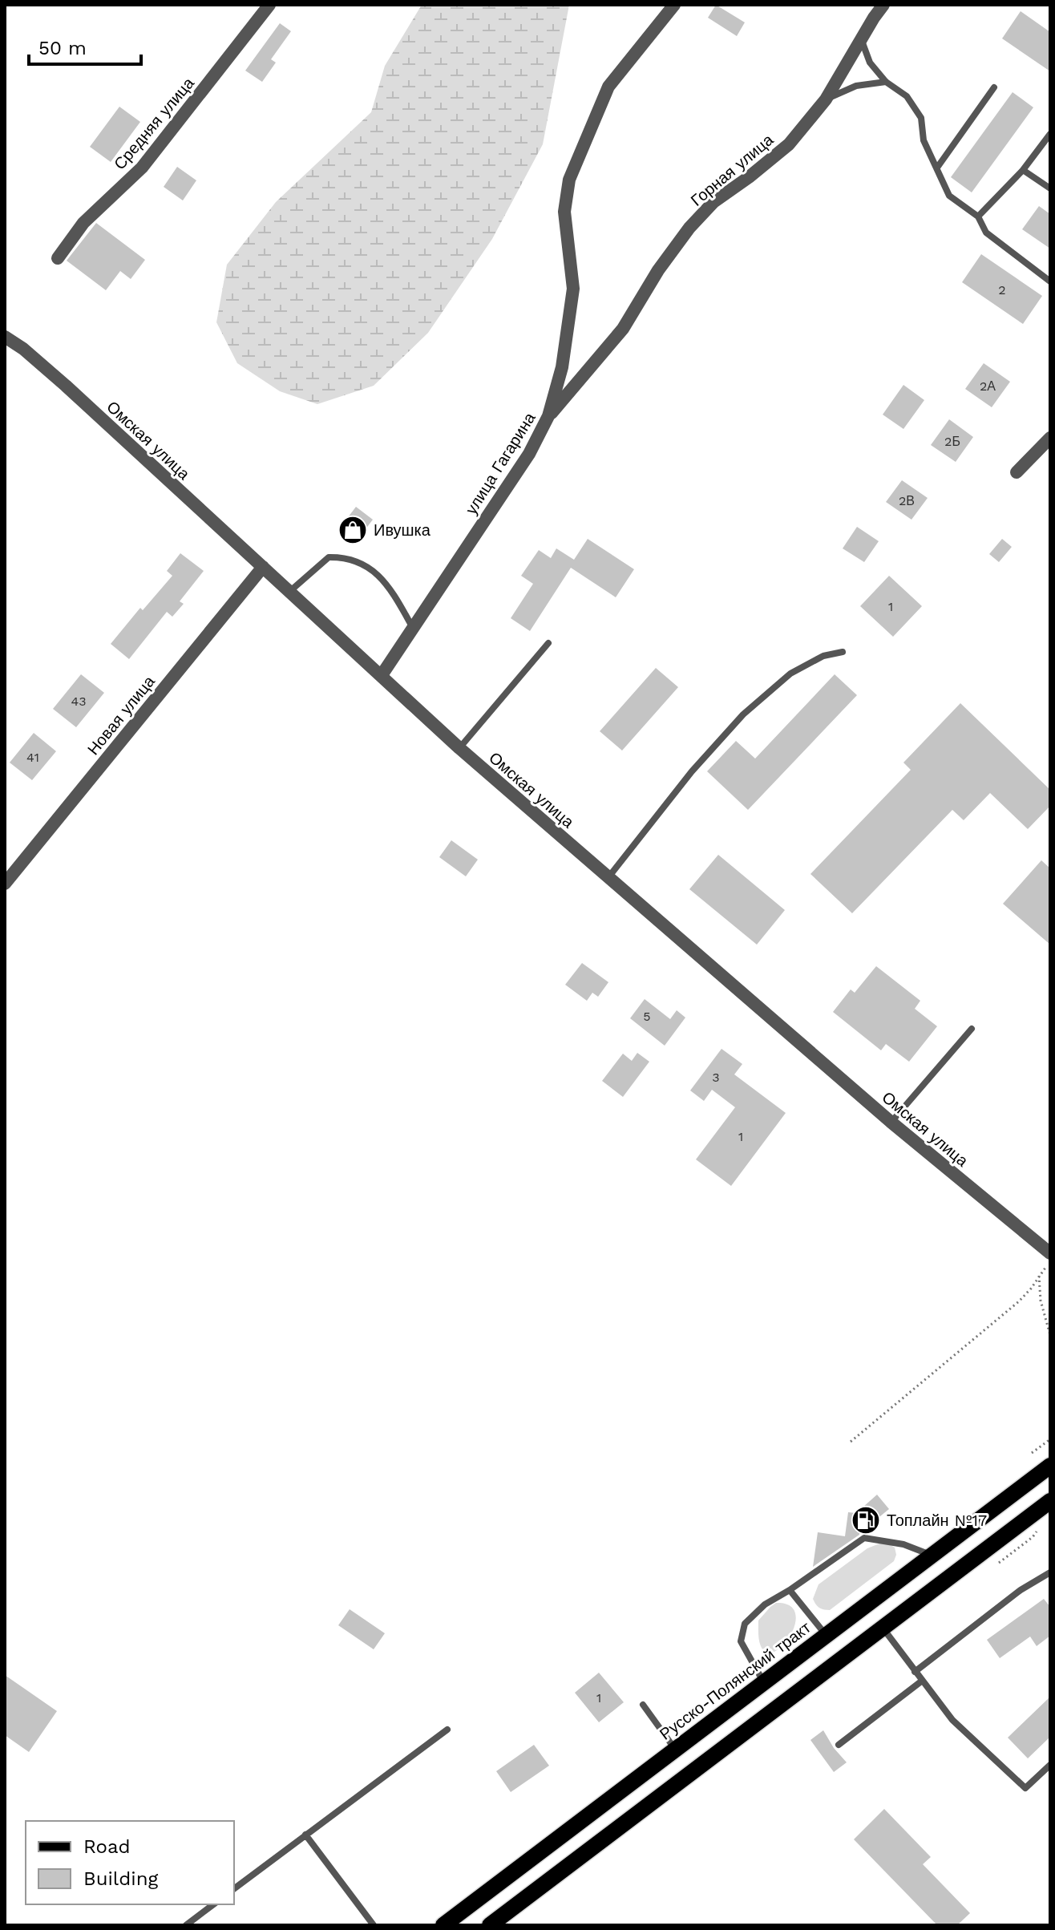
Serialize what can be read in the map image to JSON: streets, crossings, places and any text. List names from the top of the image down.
{
  "streets": {
    "main road": ["Русско-Полянский тракт"],
    "street": [
      "Средняя улица",
      "Горная улица",
      "Омская улица",
      "улица Гагарина",
      "Новая улица"
    ]
  },
  "crossings": [
    ["Горная улица", "улица Гагарина"],
    ["Омская улица", "улица Гагарина"],
    ["Омская улица", "Новая улица"]
  ],
  "places": {
    "shop": ["Ивушка"],
    "fuel station": ["Топлайн №17"]
  },
  "house_numbers": [
    "2",
    "2А",
    "2Б",
    "2В",
    "1",
    "43",
    "41",
    "5",
    "3",
    "1",
    "1"
  ],
  "legend": ["Road", "Building"],
  "scale_bar": "50 m"
}
